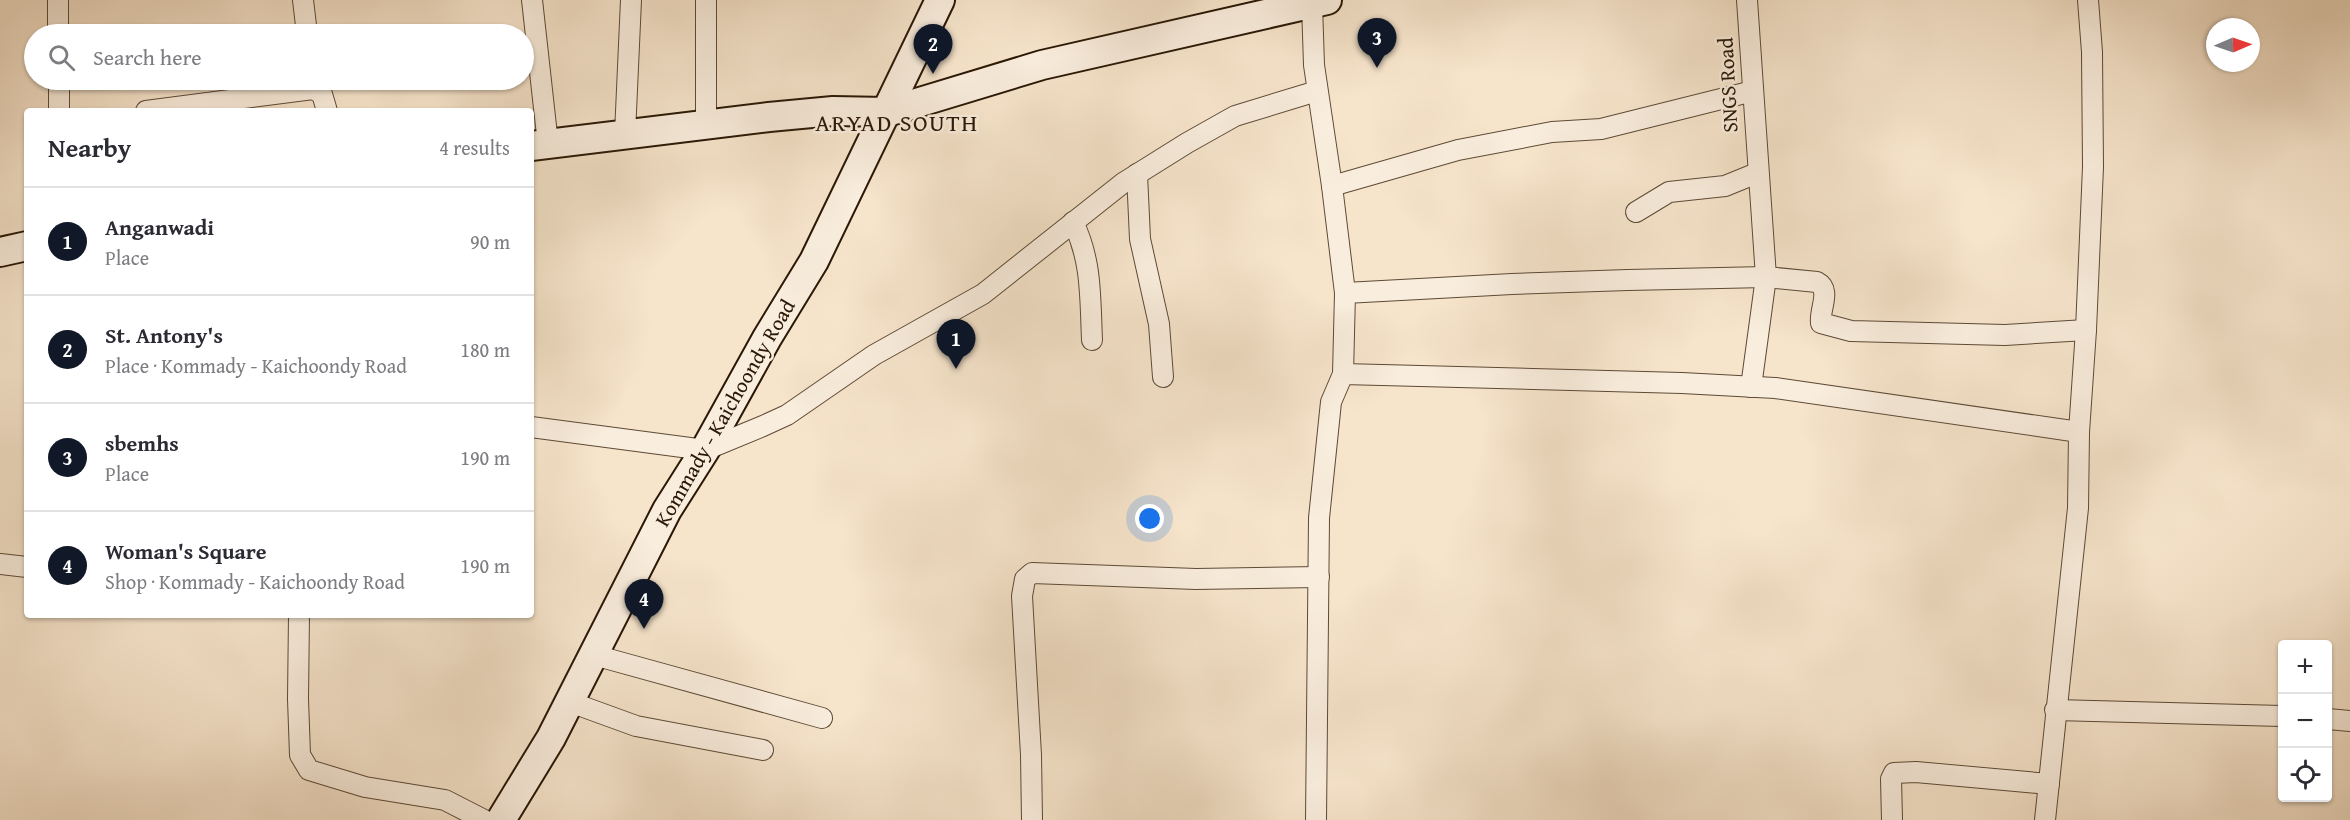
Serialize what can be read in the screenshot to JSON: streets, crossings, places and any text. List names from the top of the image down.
{
  "streets": {
    "main road": ["Kommady - Kaichoondy Road"],
    "street": ["SNGS Road"]
  },
  "districts": ["ARYAD SOUTH"],
  "north": "right",
  "page": {
    "pins": [
      "3",
      "2",
      "1",
      "4"
    ],
    "search": "Search here",
    "heading": ["Nearby", "4 results"],
    "list": [
      {
        "mark": "1",
        "name": "Anganwadi",
        "note": "Place",
        "value": "90 m"
      },
      {
        "mark": "2",
        "name": "St. Antony's",
        "note": "Place · Kommady - Kaichoondy Road",
        "value": "180 m"
      },
      {
        "mark": "3",
        "name": "sbemhs",
        "note": "Place",
        "value": "190 m"
      },
      {
        "mark": "4",
        "name": "Woman's Square",
        "note": "Shop · Kommady - Kaichoondy Road",
        "value": "190 m"
      }
    ],
    "map_buttons": ["+", "−"]
  }
}
